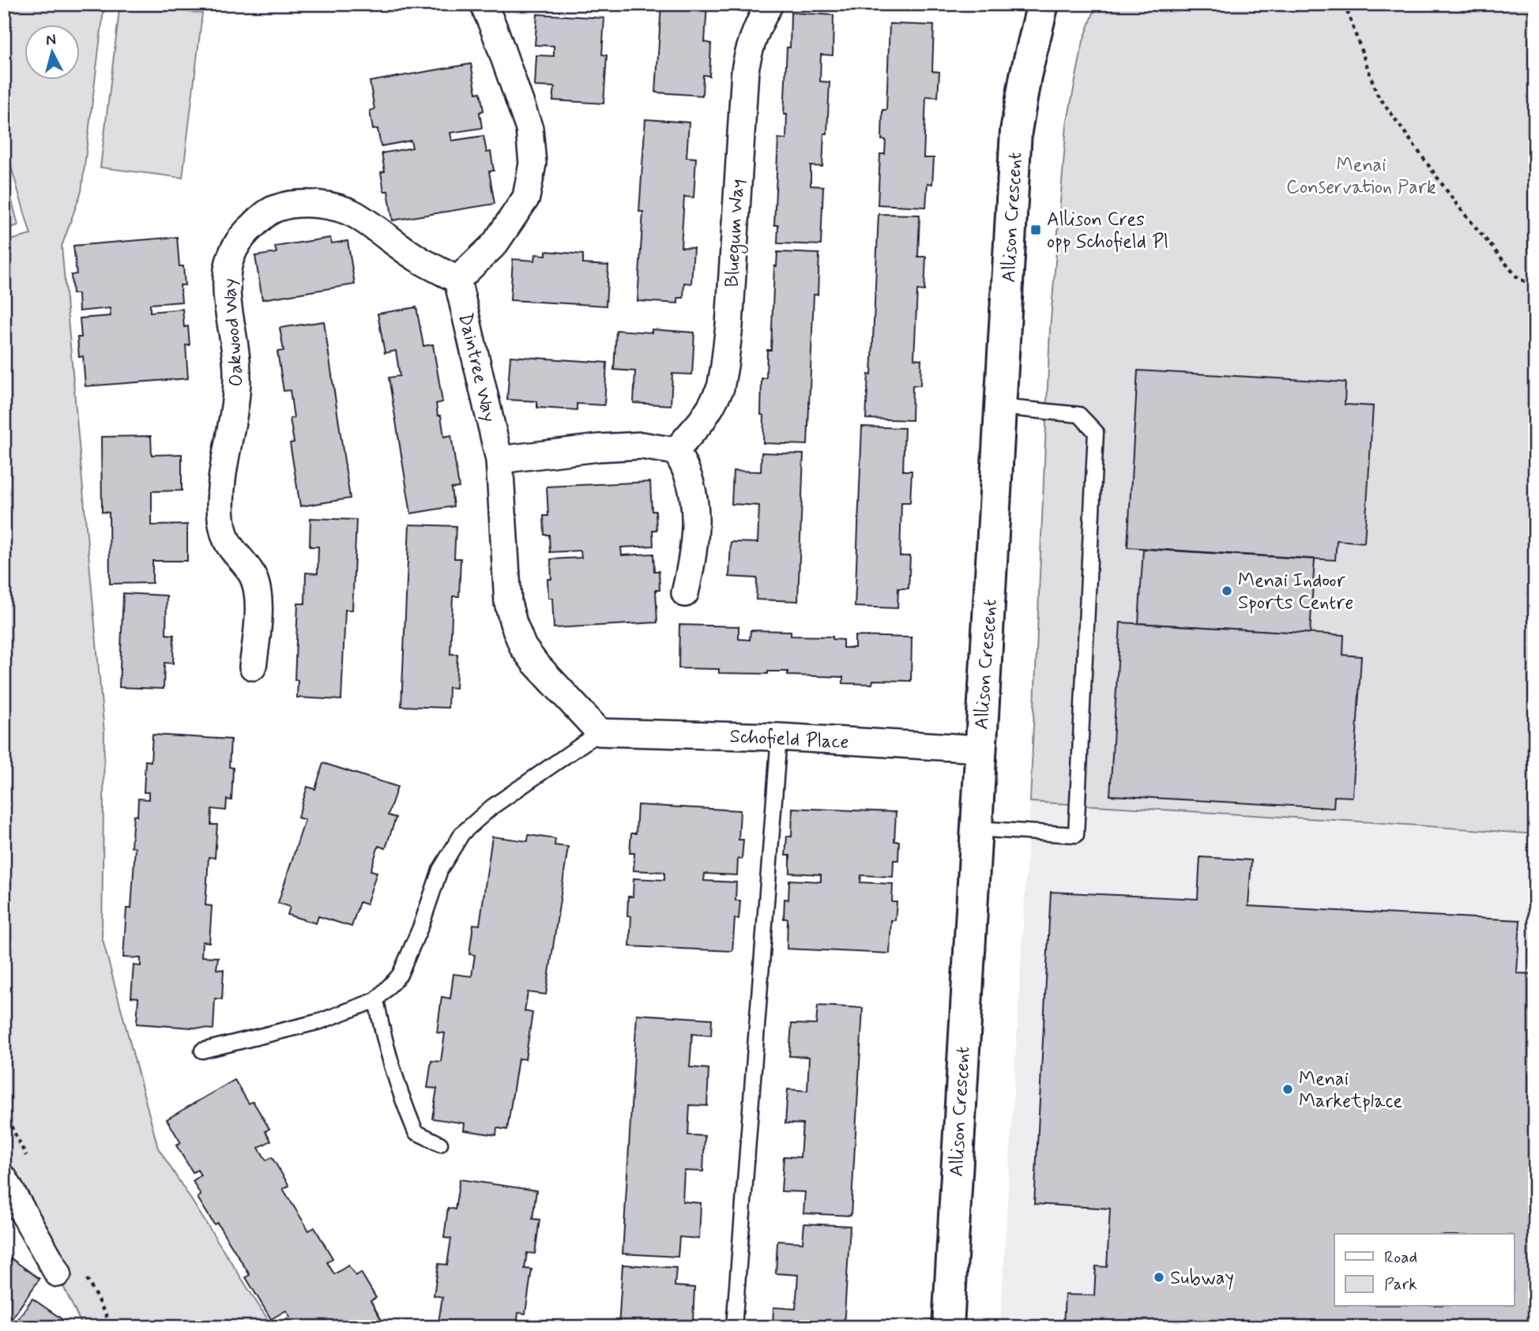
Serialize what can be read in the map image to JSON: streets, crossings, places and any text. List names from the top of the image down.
{
  "streets": {
    "street": [
      "Allison Crescent",
      "Bluegum Way",
      "Oakwood Way",
      "Daintree Way",
      "Schofield Place"
    ]
  },
  "crossings": [
    ["Allison Crescent", "Schofield Place"],
    ["Oakwood Way", "Daintree Way"],
    ["Daintree Way", "Schofield Place"]
  ],
  "parks": ["Menai Conservation Park"],
  "places": {
    "transit": ["Allison Cres opp Schofield Pl"],
    "other": ["Menai Indoor Sports Centre", "Menai Marketplace", "Subway"]
  },
  "legend": ["Road", "Park"],
  "north": "top"
}
